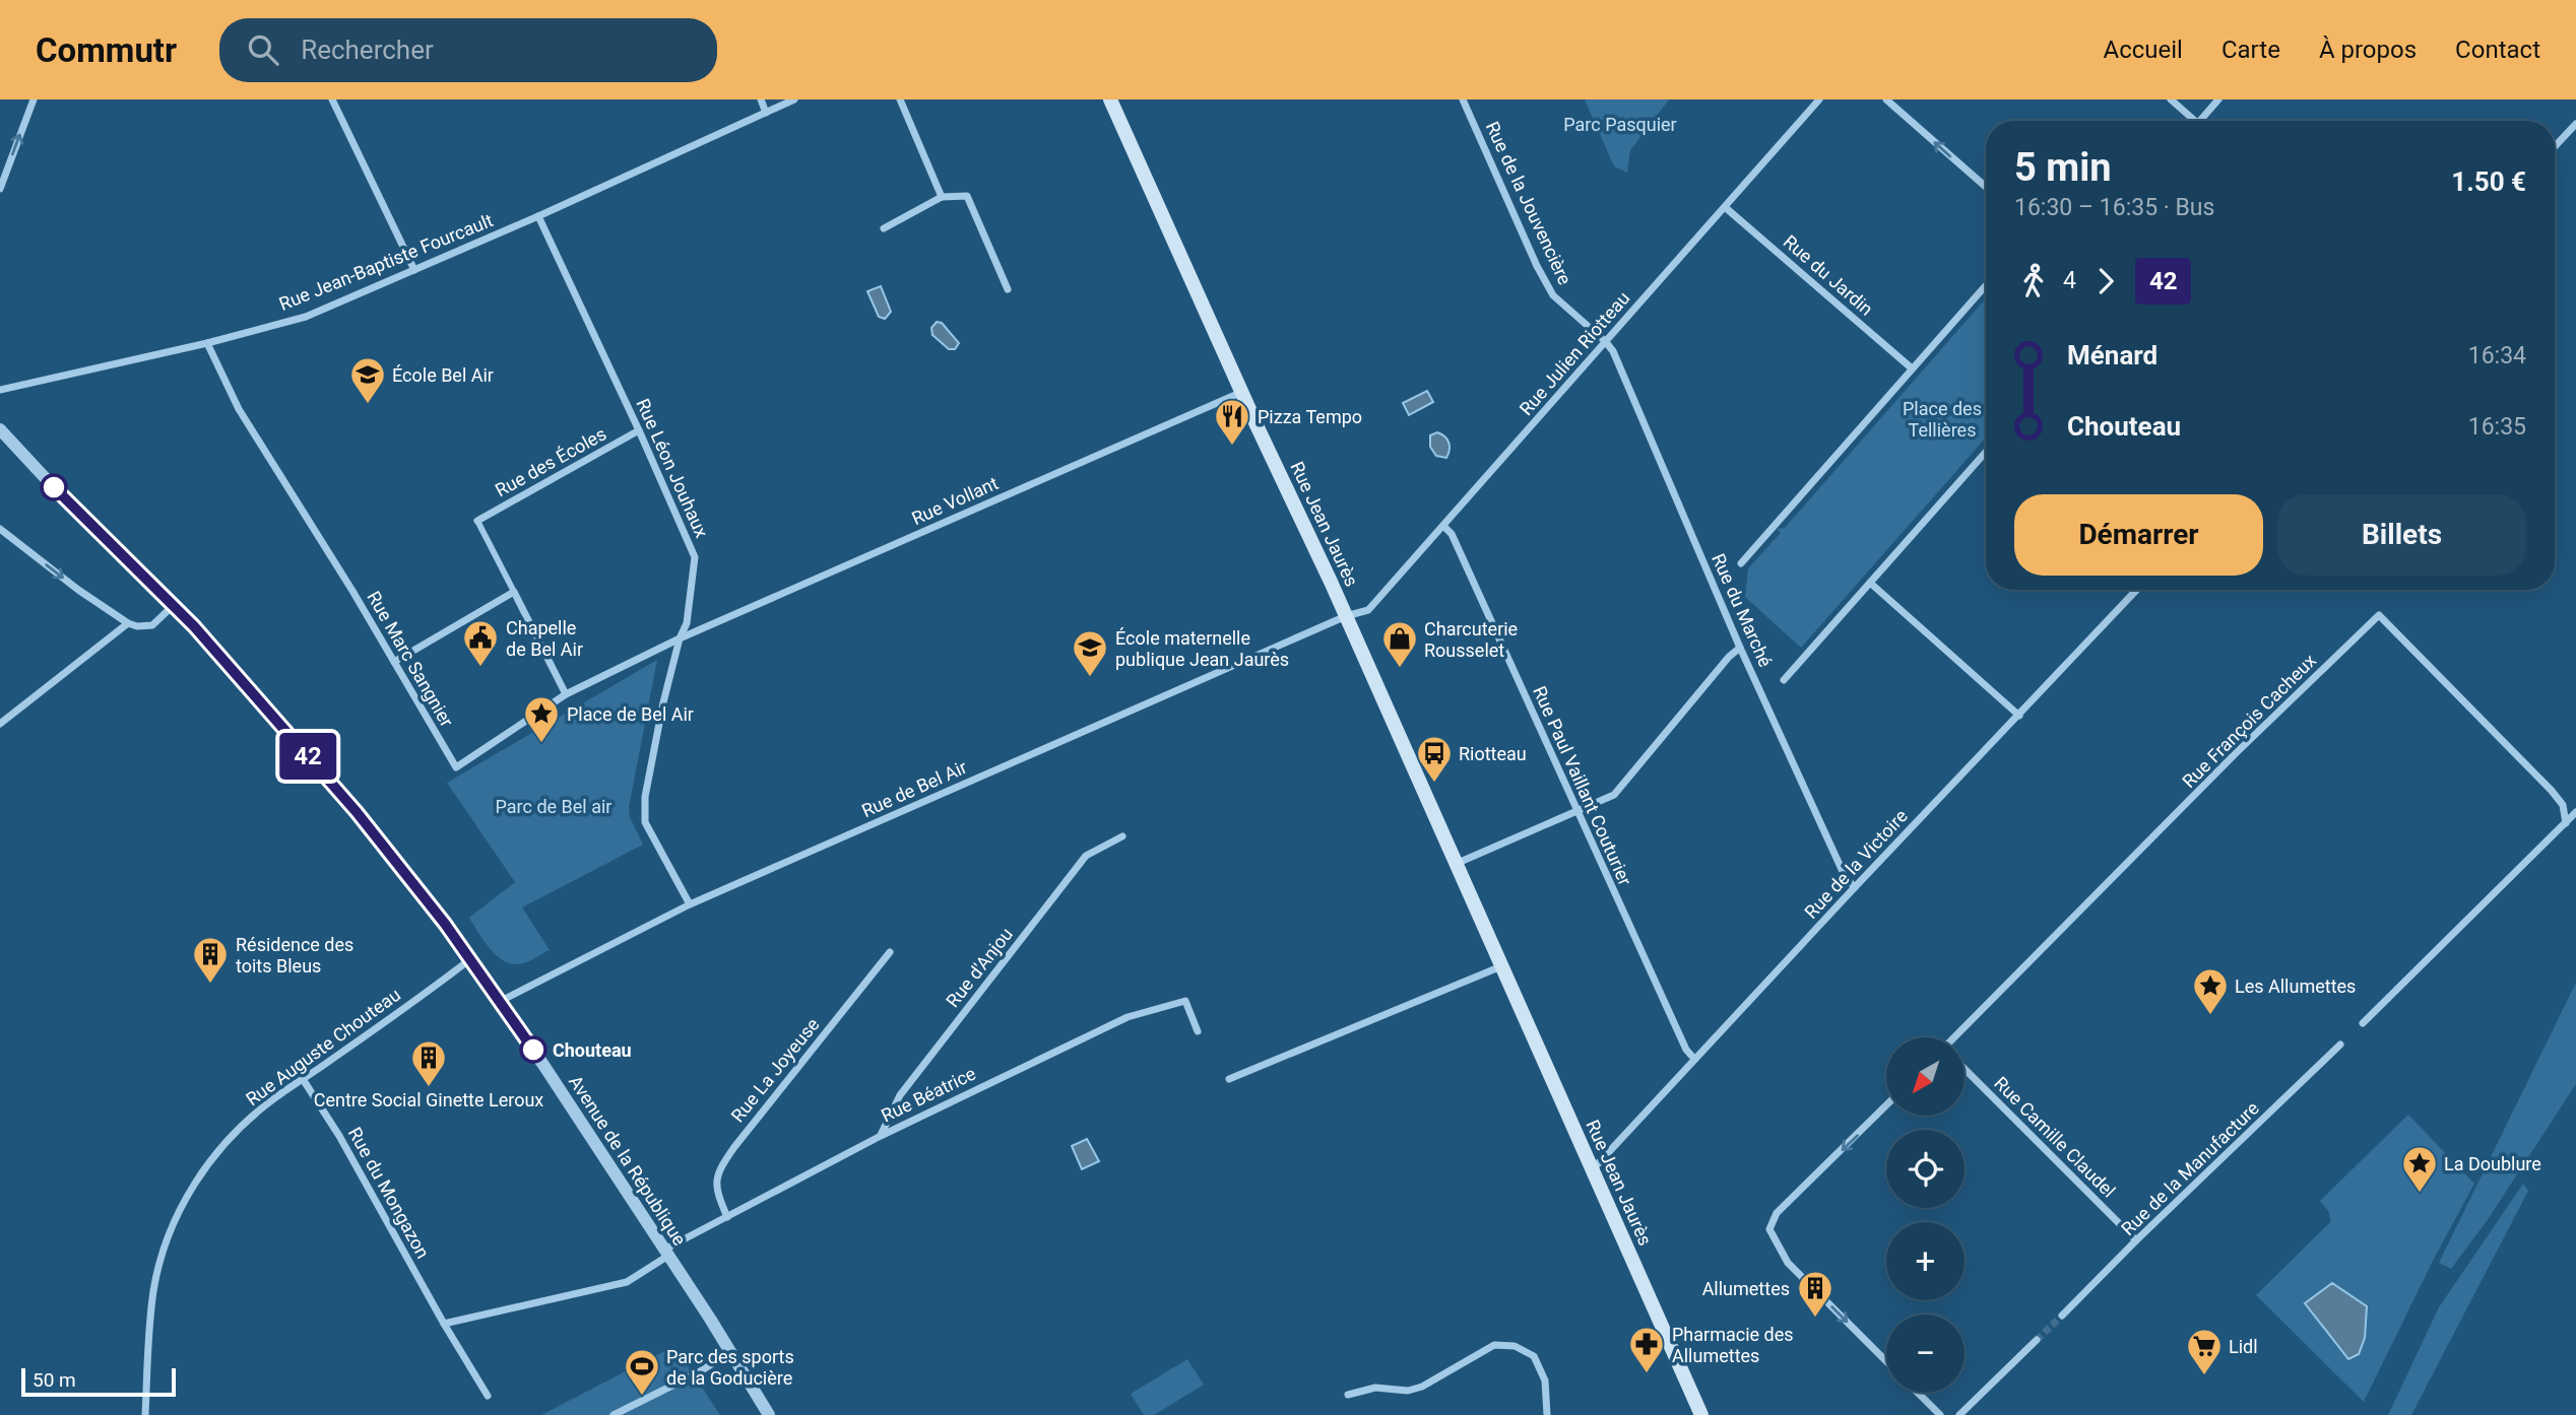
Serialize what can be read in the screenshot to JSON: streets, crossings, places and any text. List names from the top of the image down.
{
  "streets": {
    "main road": ["Rue Jean Jaurès"],
    "street": [
      "Rue de la Jouvencière",
      "Rue Jean-Baptiste Fourcault",
      "Rue du Jardin",
      "Rue Julien Riotteau",
      "Rue des Écoles",
      "Rue Léon Jouhaux",
      "Rue Vollant",
      "Rue du Marché",
      "Rue Marc Sangnier",
      "Rue François Cacheux",
      "Rue Paul Vaillant Couturier",
      "Rue de Bel Air",
      "Rue de la Victoire",
      "Rue d'Anjou",
      "Rue Auguste Chouteau",
      "Rue La Joyeuse",
      "Rue Béatrice",
      "Rue Camille Claudel",
      "Avenue de la République",
      "Rue de la Manufacture",
      "Rue du Mongazon"
    ]
  },
  "crossings": [
    ["Rue de la Jouvencière", "Rue Julien Riotteau"],
    ["Rue de la Jouvencière", "Rue du Marché"],
    ["Rue Jean-Baptiste Fourcault", "Rue Léon Jouhaux"],
    ["Rue Jean-Baptiste Fourcault", "Rue Marc Sangnier"],
    ["Rue du Jardin", "Rue Julien Riotteau"],
    ["Rue Julien Riotteau", "Rue Jean Jaurès"],
    ["Rue Julien Riotteau", "Rue du Marché"],
    ["Rue Julien Riotteau", "Rue Paul Vaillant Couturier"],
    ["Rue Julien Riotteau", "Rue de Bel Air"],
    ["Rue des Écoles", "Rue Léon Jouhaux"],
    ["Rue Léon Jouhaux", "Rue Vollant"],
    ["Rue Léon Jouhaux", "Rue Marc Sangnier"],
    ["Rue Léon Jouhaux", "Rue de Bel Air"],
    ["Rue Vollant", "Rue Jean Jaurès"],
    ["Rue Vollant", "Rue Marc Sangnier"],
    ["Rue Jean Jaurès", "Rue de Bel Air"],
    ["Rue Jean Jaurès", "Rue de la Victoire"],
    ["Rue du Marché", "Rue de la Victoire"],
    ["Rue Paul Vaillant Couturier", "Rue de la Victoire"],
    ["Rue de Bel Air", "Avenue de la République"],
    ["Rue d'Anjou", "Rue Béatrice"],
    ["Rue Auguste Chouteau", "Avenue de la République"],
    ["Rue Auguste Chouteau", "Rue du Mongazon"],
    ["Rue La Joyeuse", "Rue Béatrice"],
    ["Rue Béatrice", "Avenue de la République"],
    ["Rue Camille Claudel", "Rue de la Manufacture"]
  ],
  "parks": ["Parc Pasquier", "Place des Tellières", "Parc de Bel air"],
  "places": {
    "school or university": ["École Bel Air", "École maternelle publique Jean Jaurès"],
    "restaurant": ["Pizza Tempo"],
    "public building": ["Chapelle de Bel Air"],
    "shop": ["Charcuterie Rousselet"],
    "place": ["Place de Bel Air", "Les Allumettes", "La Doublure"],
    "bus stop": ["Riotteau"],
    "building": ["Résidence des toits Bleus", "Centre Social Ginette Leroux", "Allumettes"],
    "other": ["Chouteau"],
    "pharmacy": ["Pharmacie des Allumettes"],
    "supermarket": ["Lidl"],
    "sports": ["Parc des sports de la Goducière"]
  },
  "lines": ["bus line 42"],
  "scale_bar": "50 m",
  "north": "bottom left",
  "page": {
    "header": "Commutr",
    "search": "Rechercher",
    "nav": [
      "Accueil",
      "Carte",
      "À propos",
      "Contact"
    ],
    "on_map": "42",
    "heading": ["5 min", "16:30 – 16:35 · Bus", "1.50 €"],
    "legs": ["4", "42"],
    "list": [
      {
        "name": "Ménard",
        "value": "16:34"
      },
      {
        "name": "Chouteau",
        "value": "16:35"
      }
    ],
    "buttons": ["Démarrer", "Billets"],
    "map_buttons": ["+", "−"],
    "scale": "50 m"
  }
}
